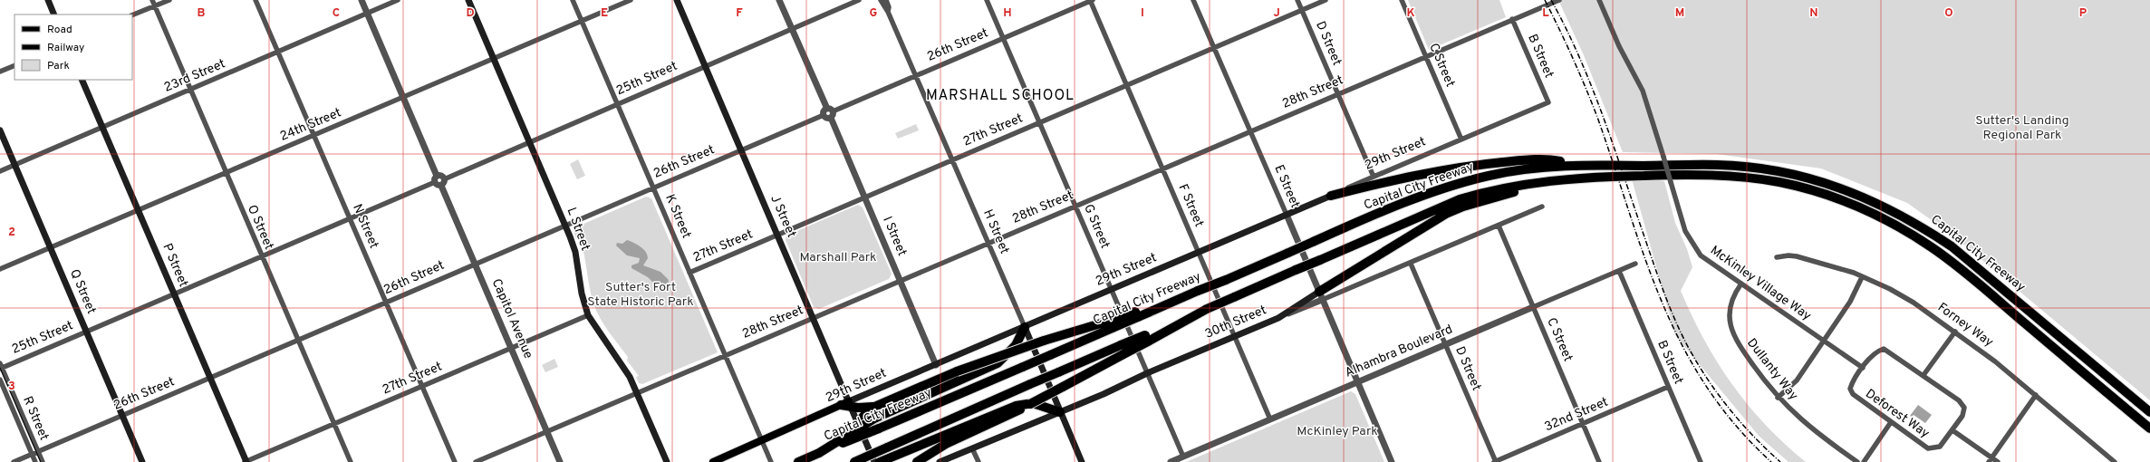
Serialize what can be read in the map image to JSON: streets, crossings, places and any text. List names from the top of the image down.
{
  "streets": {
    "highway": ["Capital City Freeway"],
    "main road": [
      "29th Street",
      "J Street",
      "L Street",
      "H Street",
      "P Street",
      "Q Street",
      "30th Street"
    ],
    "street": [
      "D Street",
      "26th Street",
      "B Street",
      "C Street",
      "23rd Street",
      "25th Street",
      "28th Street",
      "24th Street",
      "27th Street",
      "E Street",
      "F Street",
      "K Street",
      "N Street",
      "G Street",
      "O Street",
      "I Street",
      "McKinley Village Way",
      "Capitol Avenue",
      "Forney Way",
      "Alhambra Boulevard",
      "Dullanty Way",
      "Deforest Way",
      "32nd Street",
      "R Street"
    ]
  },
  "crossings": [
    ["D Street", "28th Street"],
    ["D Street", "27th Street"],
    ["D Street", "29th Street"],
    ["D Street", "Alhambra Boulevard"],
    ["D Street", "32nd Street"],
    ["26th Street", "F Street"],
    ["26th Street", "K Street"],
    ["26th Street", "J Street"],
    ["26th Street", "N Street"],
    ["26th Street", "G Street"],
    ["26th Street", "O Street"],
    ["26th Street", "L Street"],
    ["26th Street", "H Street"],
    ["26th Street", "I Street"],
    ["26th Street", "P Street"],
    ["26th Street", "Q Street"],
    ["26th Street", "Capitol Avenue"],
    ["26th Street", "R Street"],
    ["B Street", "28th Street"],
    ["B Street", "29th Street"],
    ["B Street", "Alhambra Boulevard"],
    ["B Street", "32nd Street"],
    ["C Street", "28th Street"],
    ["C Street", "29th Street"],
    ["C Street", "Alhambra Boulevard"],
    ["C Street", "32nd Street"],
    ["23rd Street", "N Street"],
    ["23rd Street", "O Street"],
    ["23rd Street", "P Street"],
    ["23rd Street", "Q Street"],
    ["25th Street", "K Street"],
    ["25th Street", "J Street"],
    ["25th Street", "N Street"],
    ["25th Street", "O Street"],
    ["25th Street", "L Street"],
    ["25th Street", "I Street"],
    ["25th Street", "P Street"],
    ["25th Street", "Q Street"],
    ["25th Street", "Capitol Avenue"],
    ["25th Street", "R Street"],
    ["28th Street", "E Street"],
    ["28th Street", "F Street"],
    ["28th Street", "K Street"],
    ["28th Street", "J Street"],
    ["28th Street", "G Street"],
    ["28th Street", "L Street"],
    ["28th Street", "H Street"],
    ["28th Street", "I Street"],
    ["28th Street", "Capitol Avenue"],
    ["24th Street", "K Street"],
    ["24th Street", "N Street"],
    ["24th Street", "O Street"],
    ["24th Street", "L Street"],
    ["24th Street", "P Street"],
    ["24th Street", "Q Street"],
    ["27th Street", "E Street"],
    ["27th Street", "F Street"],
    ["27th Street", "K Street"],
    ["27th Street", "J Street"],
    ["27th Street", "N Street"],
    ["27th Street", "G Street"],
    ["27th Street", "O Street"],
    ["27th Street", "L Street"],
    ["27th Street", "H Street"],
    ["27th Street", "I Street"],
    ["27th Street", "P Street"],
    ["27th Street", "Capitol Avenue"],
    ["29th Street", "E Street"],
    ["29th Street", "F Street"],
    ["29th Street", "K Street"],
    ["29th Street", "J Street"],
    ["29th Street", "G Street"],
    ["29th Street", "H Street"],
    ["29th Street", "I Street"],
    ["E Street", "30th Street"],
    ["E Street", "Alhambra Boulevard"],
    ["F Street", "30th Street"],
    ["F Street", "Alhambra Boulevard"],
    ["G Street", "30th Street"],
    ["G Street", "Alhambra Boulevard"],
    ["H Street", "30th Street"],
    ["McKinley Village Way", "Dullanty Way"],
    ["McKinley Village Way", "Deforest Way"]
  ],
  "districts": ["MARSHALL SCHOOL"],
  "parks": [
    "Sutter's Landing Regional Park",
    "Marshall Park",
    "Sutter's Fort State Historic Park",
    "McKinley Park"
  ],
  "legend": ["Road", "Railway", "Park"],
  "grid": {
    "columns": [
      "B",
      "C",
      "D",
      "E",
      "F",
      "G",
      "H",
      "I",
      "J",
      "K",
      "L",
      "M",
      "N",
      "O",
      "P"
    ],
    "rows": ["2", "3"]
  }
}
